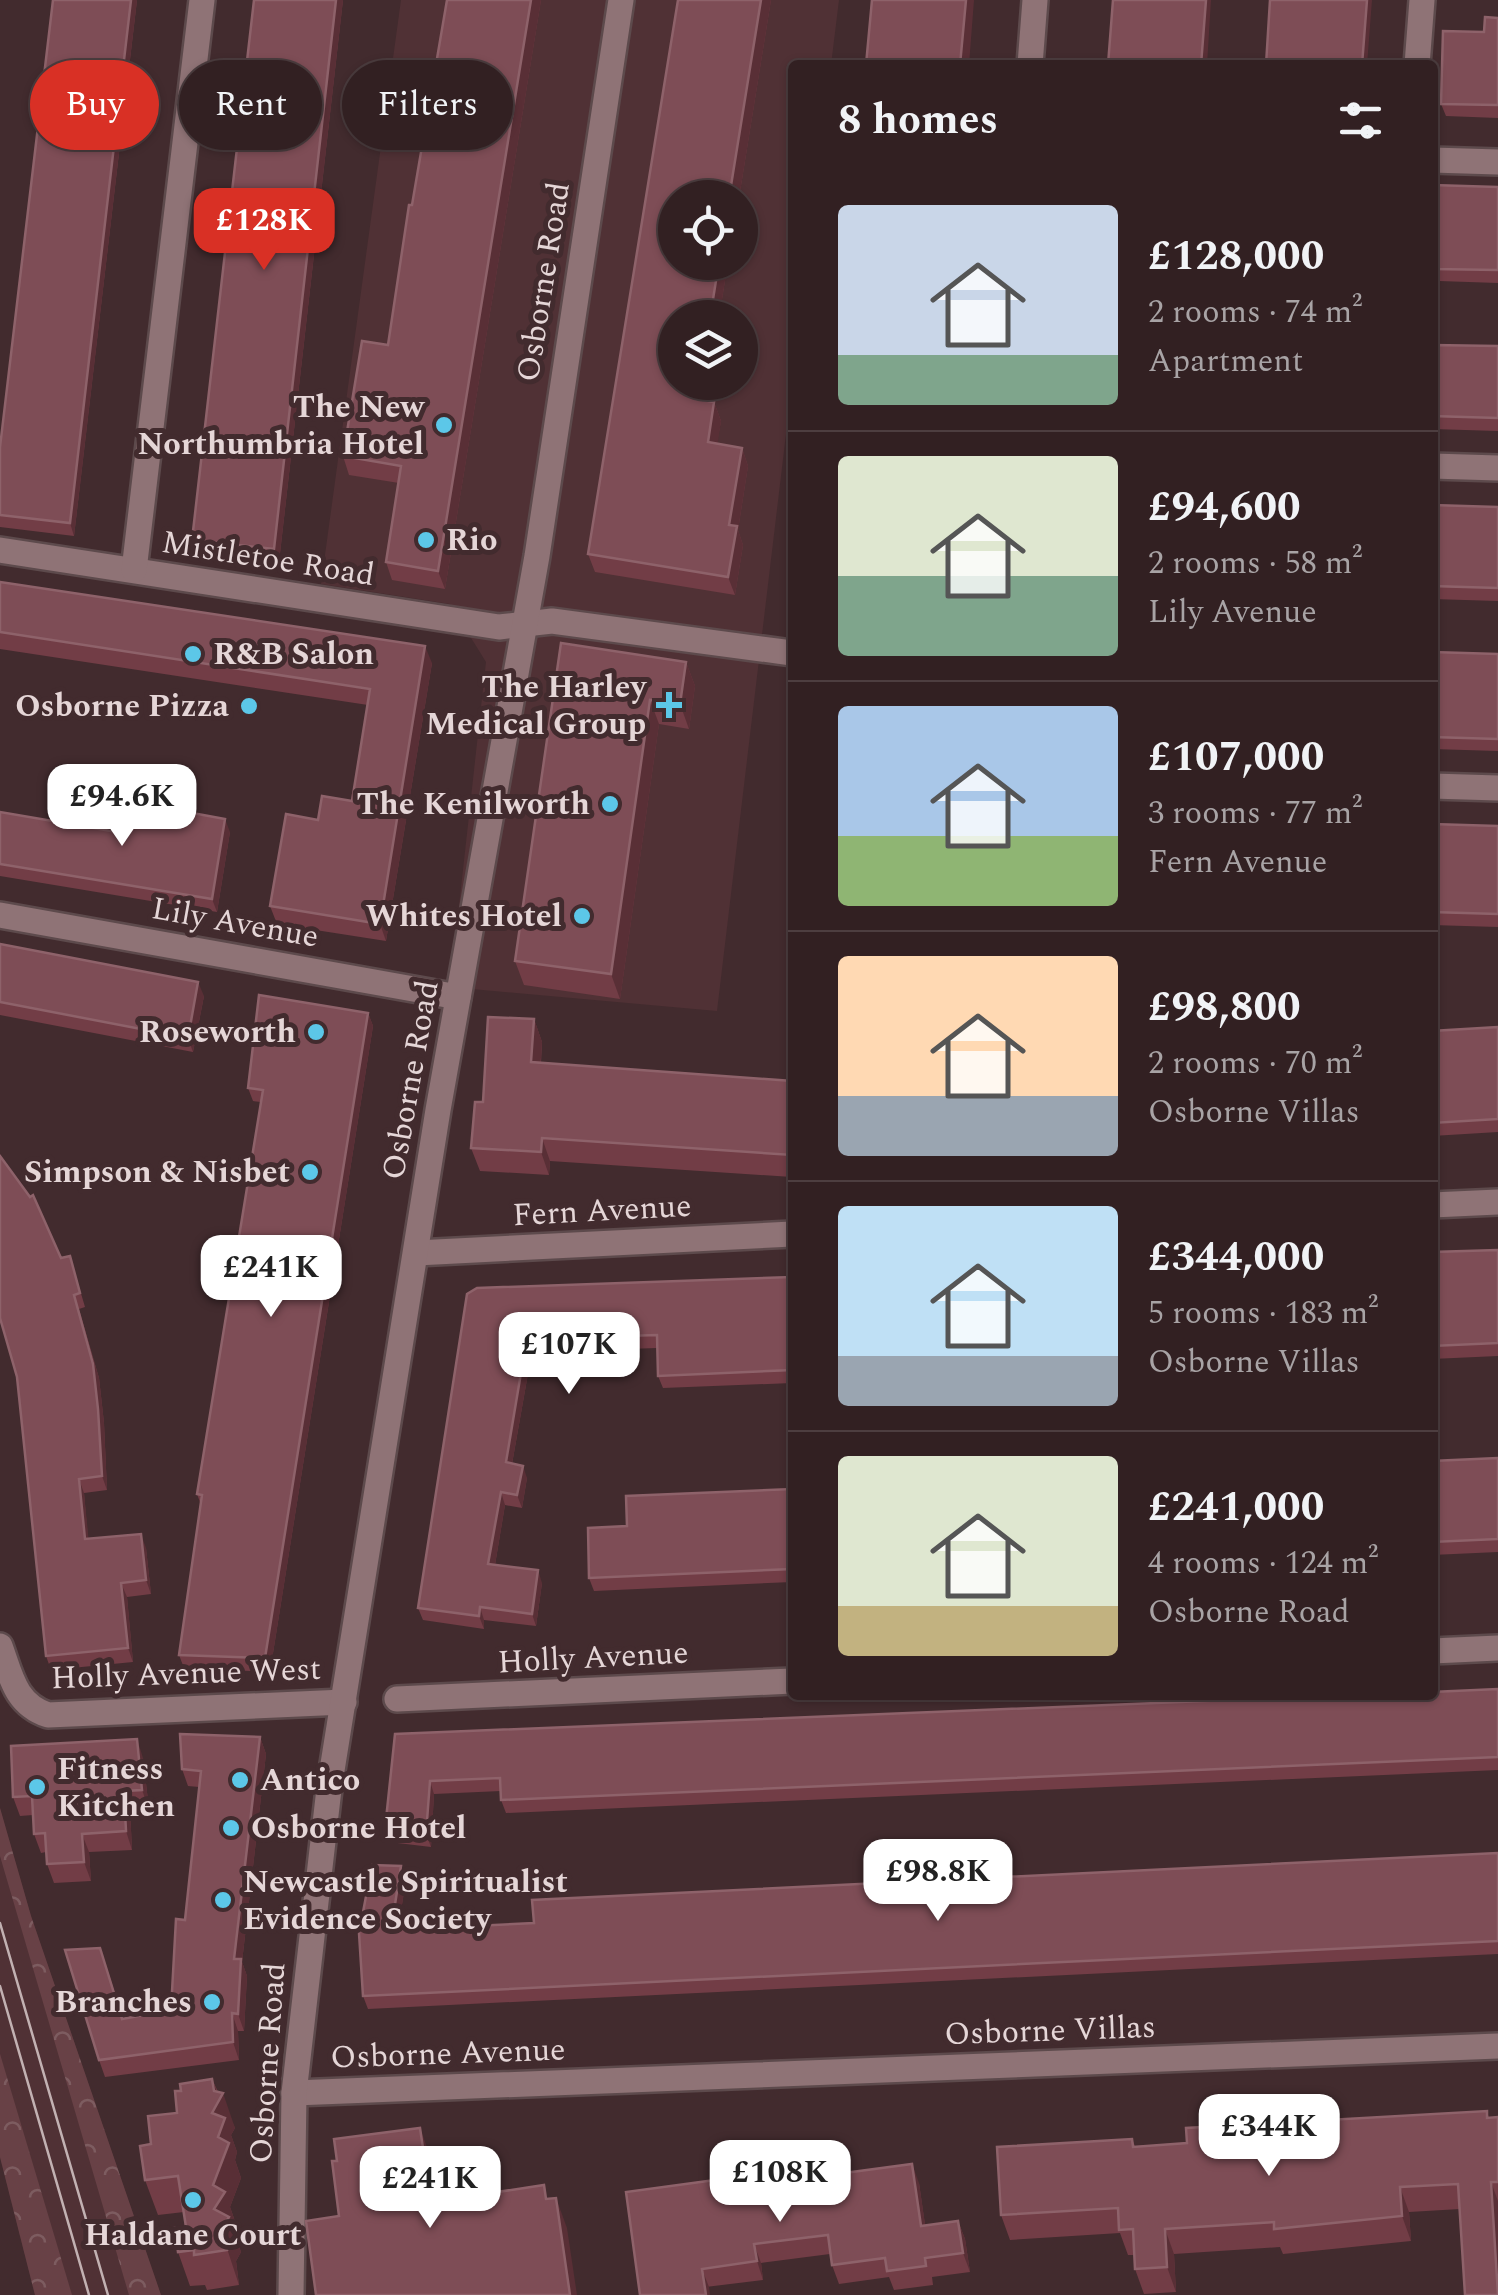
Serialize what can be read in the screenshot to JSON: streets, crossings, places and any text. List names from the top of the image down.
{
  "streets": {
    "street": [
      "Osborne Road",
      "Mistletoe Road",
      "Lily Avenue",
      "Fern Avenue",
      "Holly Avenue",
      "Holly Avenue West",
      "Osborne Villas",
      "Osborne Avenue"
    ]
  },
  "crossings": [
    ["Osborne Road", "Mistletoe Road"],
    ["Osborne Road", "Lily Avenue"],
    ["Osborne Road", "Fern Avenue"],
    ["Osborne Road", "Holly Avenue West"],
    ["Osborne Road", "Osborne Avenue"],
    ["Osborne Villas", "Osborne Avenue"]
  ],
  "places": {
    "other": [
      "The New Northumbria Hotel",
      "Rio",
      "R&B Salon",
      "Osborne Pizza",
      "The Kenilworth",
      "Whites Hotel",
      "Roseworth",
      "Simpson & Nisbet",
      "Antico",
      "Fitness Kitchen",
      "Osborne Hotel",
      "Newcastle Spiritualist Evidence Society",
      "Branches",
      "Haldane Court"
    ],
    "health": ["The Harley Medical Group"]
  },
  "page": {
    "chip": ["Buy", "Rent", "Filters"],
    "heading": "8 homes",
    "list": [
      {
        "name": "£128,000",
        "note": "2 rooms · 74 m² · Apartment"
      },
      {
        "name": "£94,600",
        "note": "2 rooms · 58 m² · Lily Avenue"
      },
      {
        "name": "£107,000",
        "note": "3 rooms · 77 m² · Fern Avenue"
      },
      {
        "name": "£98,800",
        "note": "2 rooms · 70 m² · Osborne Villas"
      },
      {
        "name": "£344,000",
        "note": "5 rooms · 183 m² · Osborne Villas"
      },
      {
        "name": "£241,000",
        "note": "4 rooms · 124 m² · Osborne Road"
      }
    ],
    "price": [
      "£128K",
      "£94.6K",
      "£241K",
      "£107K",
      "£98.8K",
      "£344K",
      "£108K",
      "£241K"
    ]
  }
}
